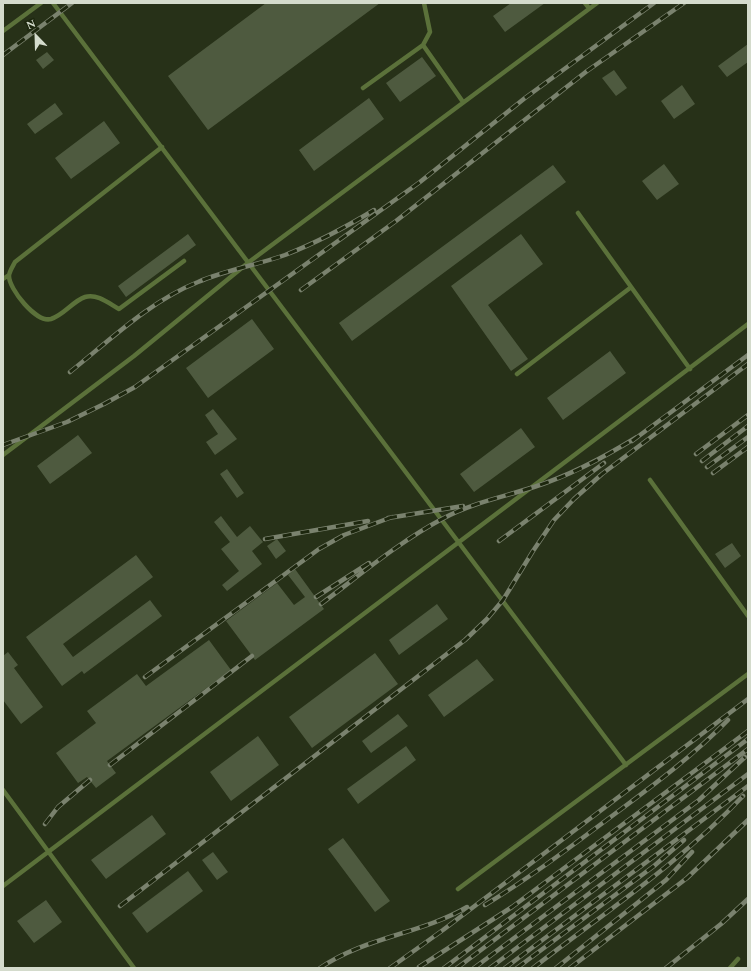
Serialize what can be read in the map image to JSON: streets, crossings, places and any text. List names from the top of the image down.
{
  "north": "top left"
}
